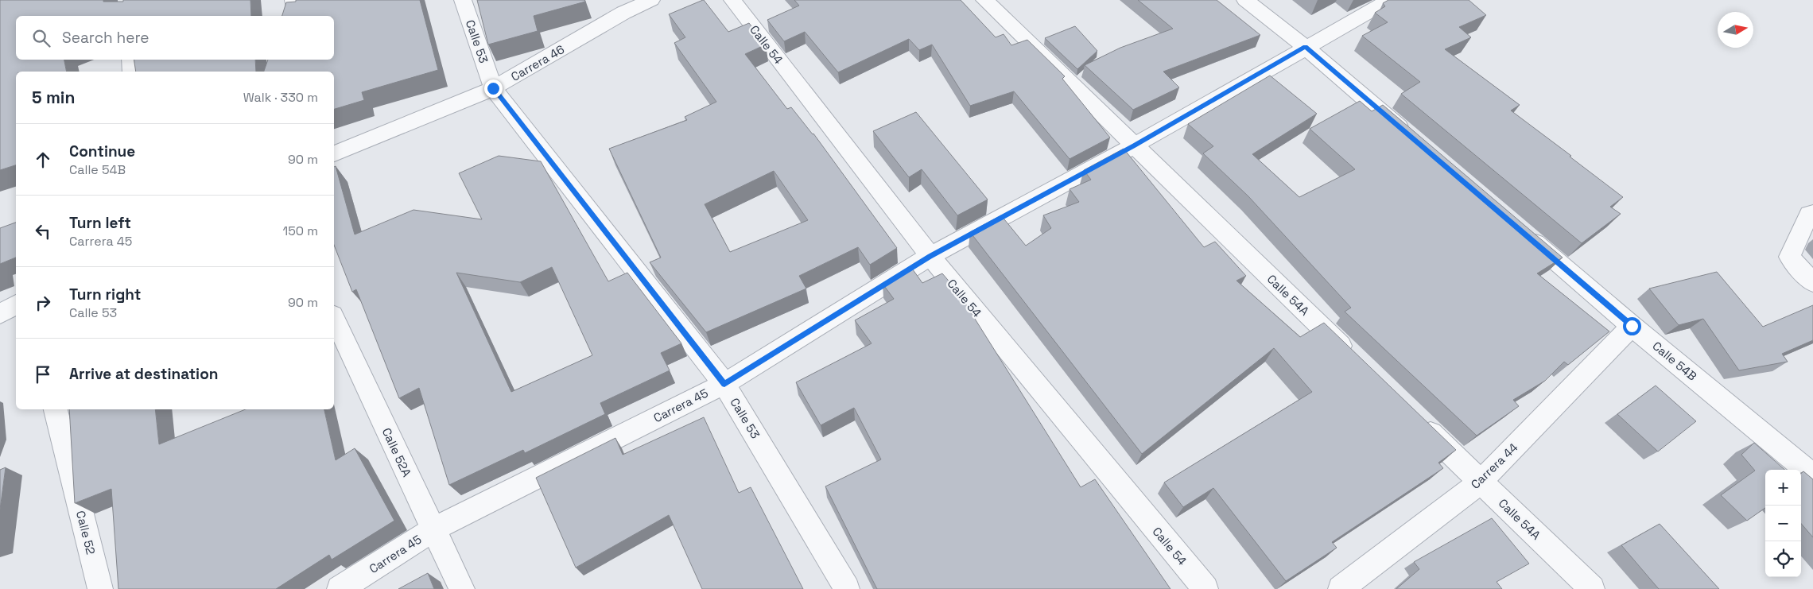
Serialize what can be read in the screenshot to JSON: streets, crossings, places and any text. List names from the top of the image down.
{
  "streets": {
    "street": [
      "Calle 53",
      "Calle 54",
      "Carrera 46",
      "Calle 54A",
      "Calle 54B",
      "Carrera 45",
      "Calle 52A",
      "Carrera 44",
      "Calle 52"
    ]
  },
  "crossings": [
    ["Calle 53", "Carrera 46"],
    ["Calle 53", "Carrera 45"],
    ["Calle 54", "Carrera 45"],
    ["Calle 54A", "Carrera 45"],
    ["Calle 54A", "Carrera 44"],
    ["Calle 54B", "Carrera 44"],
    ["Carrera 45", "Calle 52A"]
  ],
  "north": "right",
  "page": {
    "search": "Search here",
    "heading": ["5 min", "Walk · 330 m"],
    "list": [
      ["Continue", "Calle 54B", "90 m"],
      ["Turn left", "Carrera 45", "150 m"],
      ["Turn right", "Calle 53", "90 m"],
      "Arrive at destination"
    ],
    "map_buttons": ["+", "−"]
  }
}
